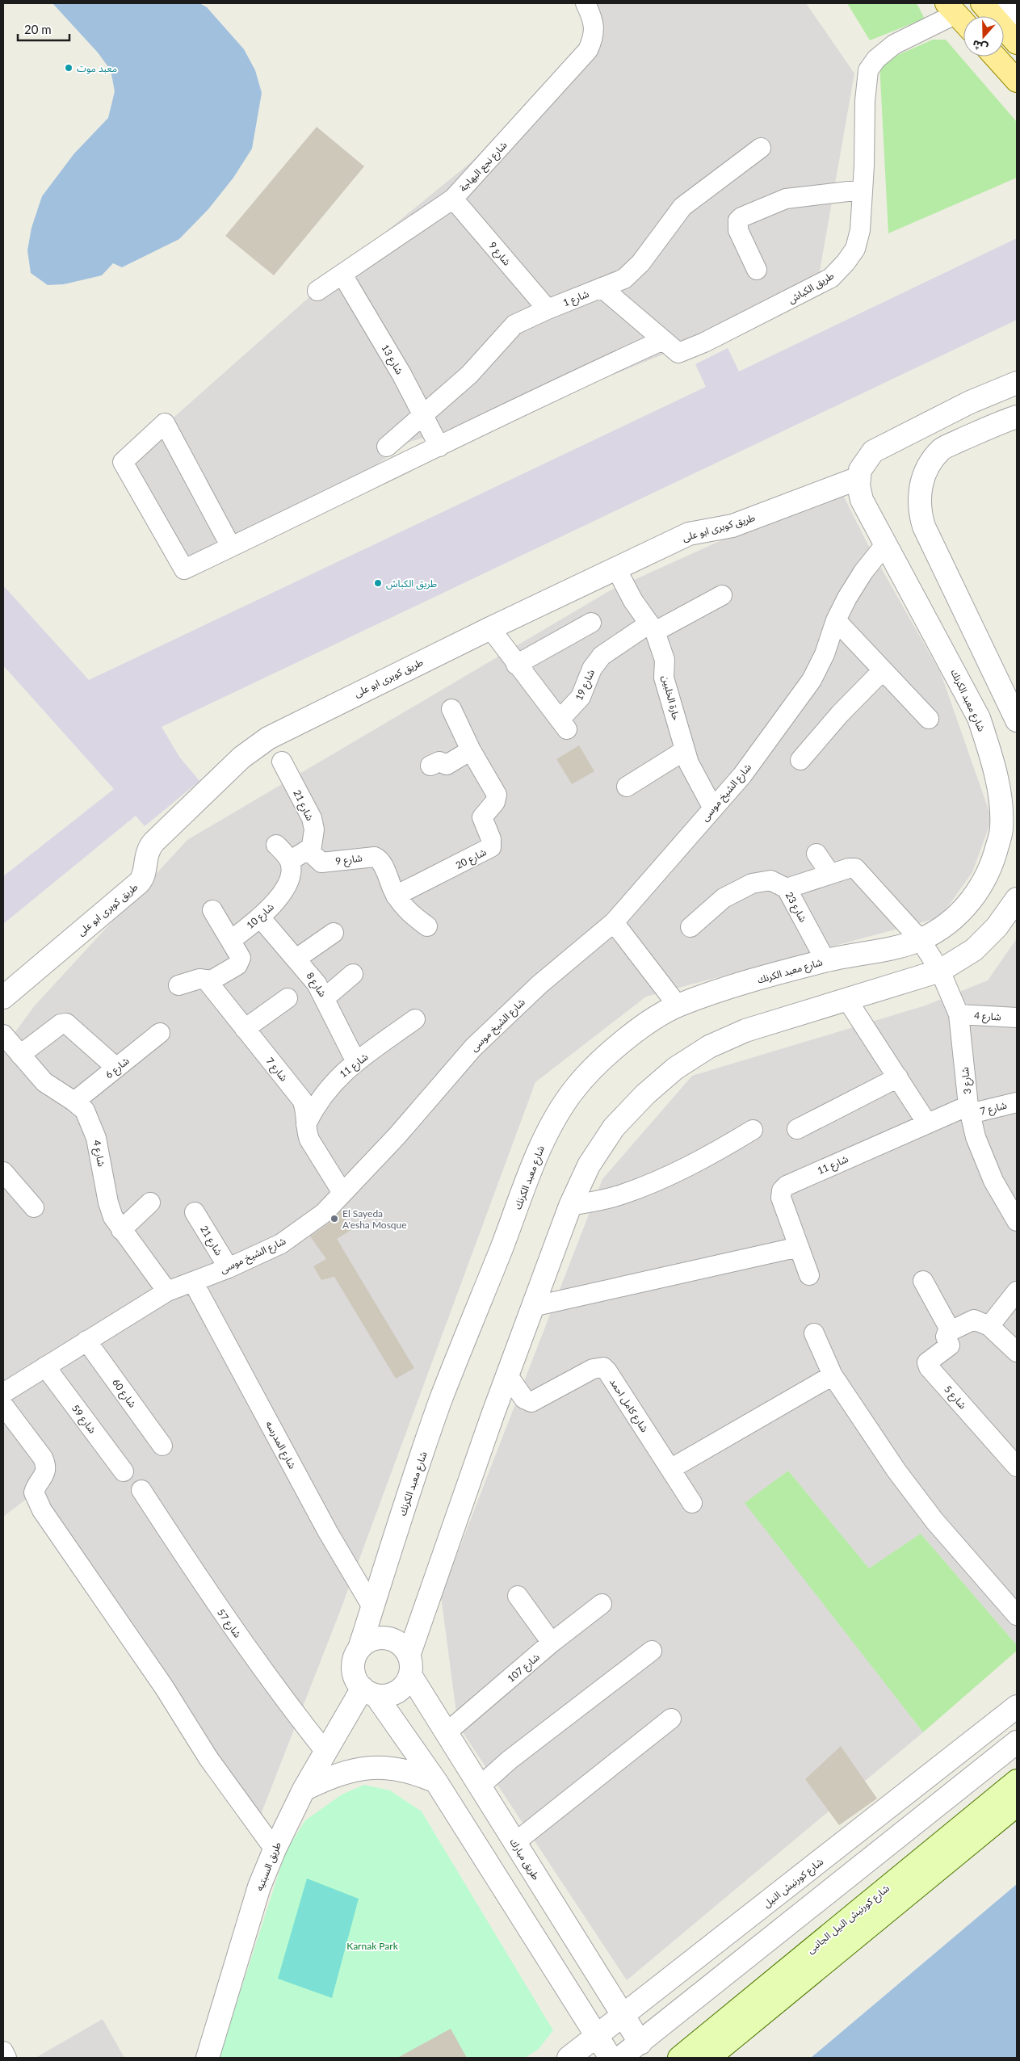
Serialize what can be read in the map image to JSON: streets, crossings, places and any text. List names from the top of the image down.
{
  "streets": {
    "main road": ["شارع كورنيش النيل الجانبى"],
    "street": [
      "شارع نجع البهاجة",
      "شارع 9",
      "طريق الكباش",
      "شارع 1",
      "شارع 13",
      "طريق كوبرى ابو على",
      "شارع 19",
      "حارة الخلبين",
      "شارع معبد الكرنك",
      "شارع الشيخ موسى",
      "شارع 21",
      "شارع 20",
      "شارع 23",
      "شارع 10",
      "شارع 8",
      "شارع 4",
      "شارع 11",
      "شارع 6",
      "شارع 7",
      "شارع 3",
      "شارع 60",
      "شارع 5",
      "شارع كامل احمد",
      "شارع 59",
      "شارع المدرسه",
      "شارع 57",
      "شارع 107",
      "طريق مبارك",
      "طريق السبتيه",
      "شارع كورنيش النيل"
    ]
  },
  "crossings": [
    ["شارع نجع البهاجة", "شارع 9"],
    ["شارع نجع البهاجة", "شارع 13"],
    ["شارع 9", "شارع 1"],
    ["شارع 9", "شارع 21"],
    ["شارع 9", "شارع 20"],
    ["طريق الكباش", "شارع 1"],
    ["شارع 1", "شارع 13"],
    ["طريق كوبرى ابو على", "حارة الخلبين"],
    ["طريق كوبرى ابو على", "شارع معبد الكرنك"],
    ["شارع 19", "حارة الخلبين"],
    ["حارة الخلبين", "شارع الشيخ موسى"],
    ["شارع معبد الكرنك", "شارع الشيخ موسى"],
    ["شارع معبد الكرنك", "شارع 23"],
    ["شارع معبد الكرنك", "شارع 3"],
    ["شارع معبد الكرنك", "شارع المدرسه"],
    ["شارع معبد الكرنك", "طريق مبارك"],
    ["شارع معبد الكرنك", "طريق السبتيه"],
    ["شارع الشيخ موسى", "شارع 21"],
    ["شارع الشيخ موسى", "شارع 4"],
    ["شارع الشيخ موسى", "شارع 7"],
    ["شارع الشيخ موسى", "شارع 60"],
    ["شارع الشيخ موسى", "شارع 59"],
    ["شارع الشيخ موسى", "شارع المدرسه"],
    ["شارع 10", "شارع 8"],
    ["شارع 8", "شارع 11"],
    ["شارع 4", "شارع 6"],
    ["شارع 4", "شارع 3"],
    ["شارع 11", "شارع 7"],
    ["شارع 11", "شارع 3"],
    ["شارع 7", "شارع 3"],
    ["شارع 57", "طريق السبتيه"],
    ["شارع 107", "طريق مبارك"],
    ["طريق مبارك", "طريق السبتيه"],
    ["طريق مبارك", "شارع كورنيش النيل"]
  ],
  "parks": ["Karnak Park"],
  "places": ["معبد موت", "طريق الكباش", "El Sayeda A'esha Mosque"],
  "scale_bar": "20 m",
  "north": "bottom"
}
